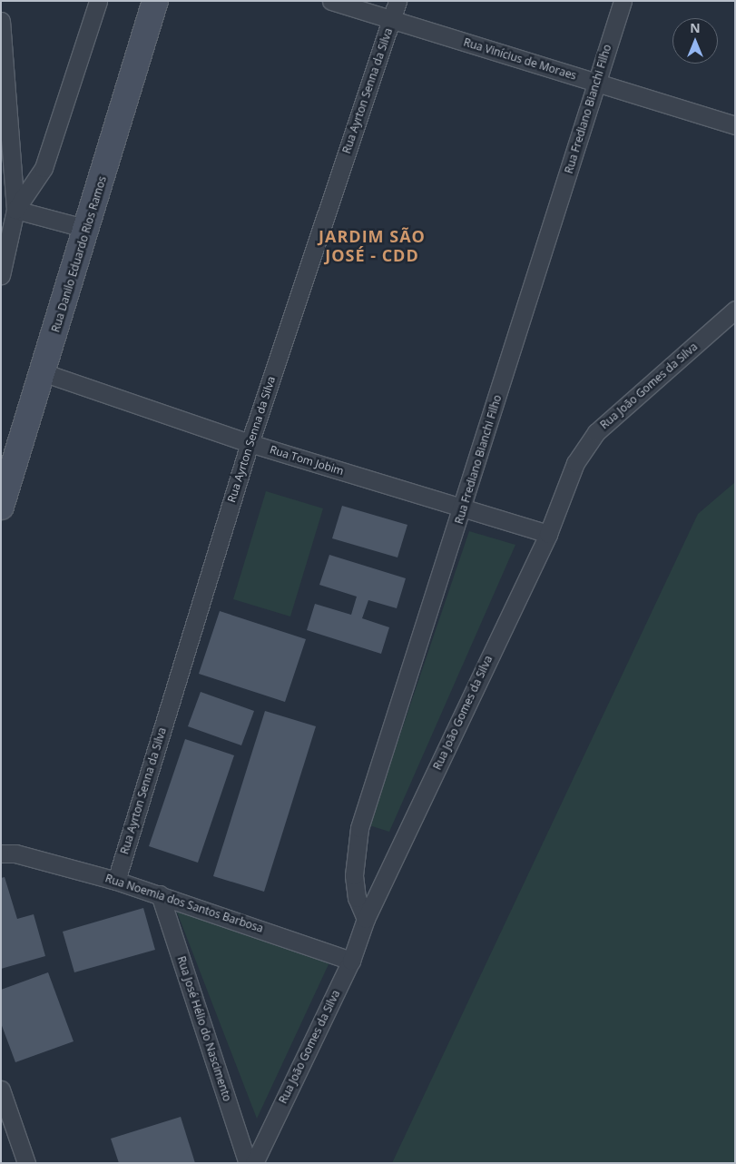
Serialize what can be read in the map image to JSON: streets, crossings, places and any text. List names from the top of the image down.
{
  "streets": {
    "street": [
      "Rua Vinícius de Moraes",
      "Rua Ayrton Senna da Silva",
      "Rua Frediano Bianchi Filho",
      "Rua Danilo Eduardo Rios Ramos",
      "Rua João Gomes da Silva",
      "Rua Tom Jobim",
      "Rua Noemia dos Santos Barbosa",
      "Rua José Hélio do Nascimento"
    ]
  },
  "crossings": [
    ["Rua Vinícius de Moraes", "Rua Ayrton Senna da Silva"],
    ["Rua Vinícius de Moraes", "Rua Frediano Bianchi Filho"],
    ["Rua Ayrton Senna da Silva", "Rua Tom Jobim"],
    ["Rua Ayrton Senna da Silva", "Rua Noemia dos Santos Barbosa"],
    ["Rua Frediano Bianchi Filho", "Rua João Gomes da Silva"],
    ["Rua Frediano Bianchi Filho", "Rua Tom Jobim"],
    ["Rua Danilo Eduardo Rios Ramos", "Rua Tom Jobim"],
    ["Rua João Gomes da Silva", "Rua Tom Jobim"],
    ["Rua João Gomes da Silva", "Rua Noemia dos Santos Barbosa"],
    ["Rua Noemia dos Santos Barbosa", "Rua José Hélio do Nascimento"]
  ],
  "districts": ["JARDIM SÃO JOSÉ - CDD"],
  "north": "top"
}
